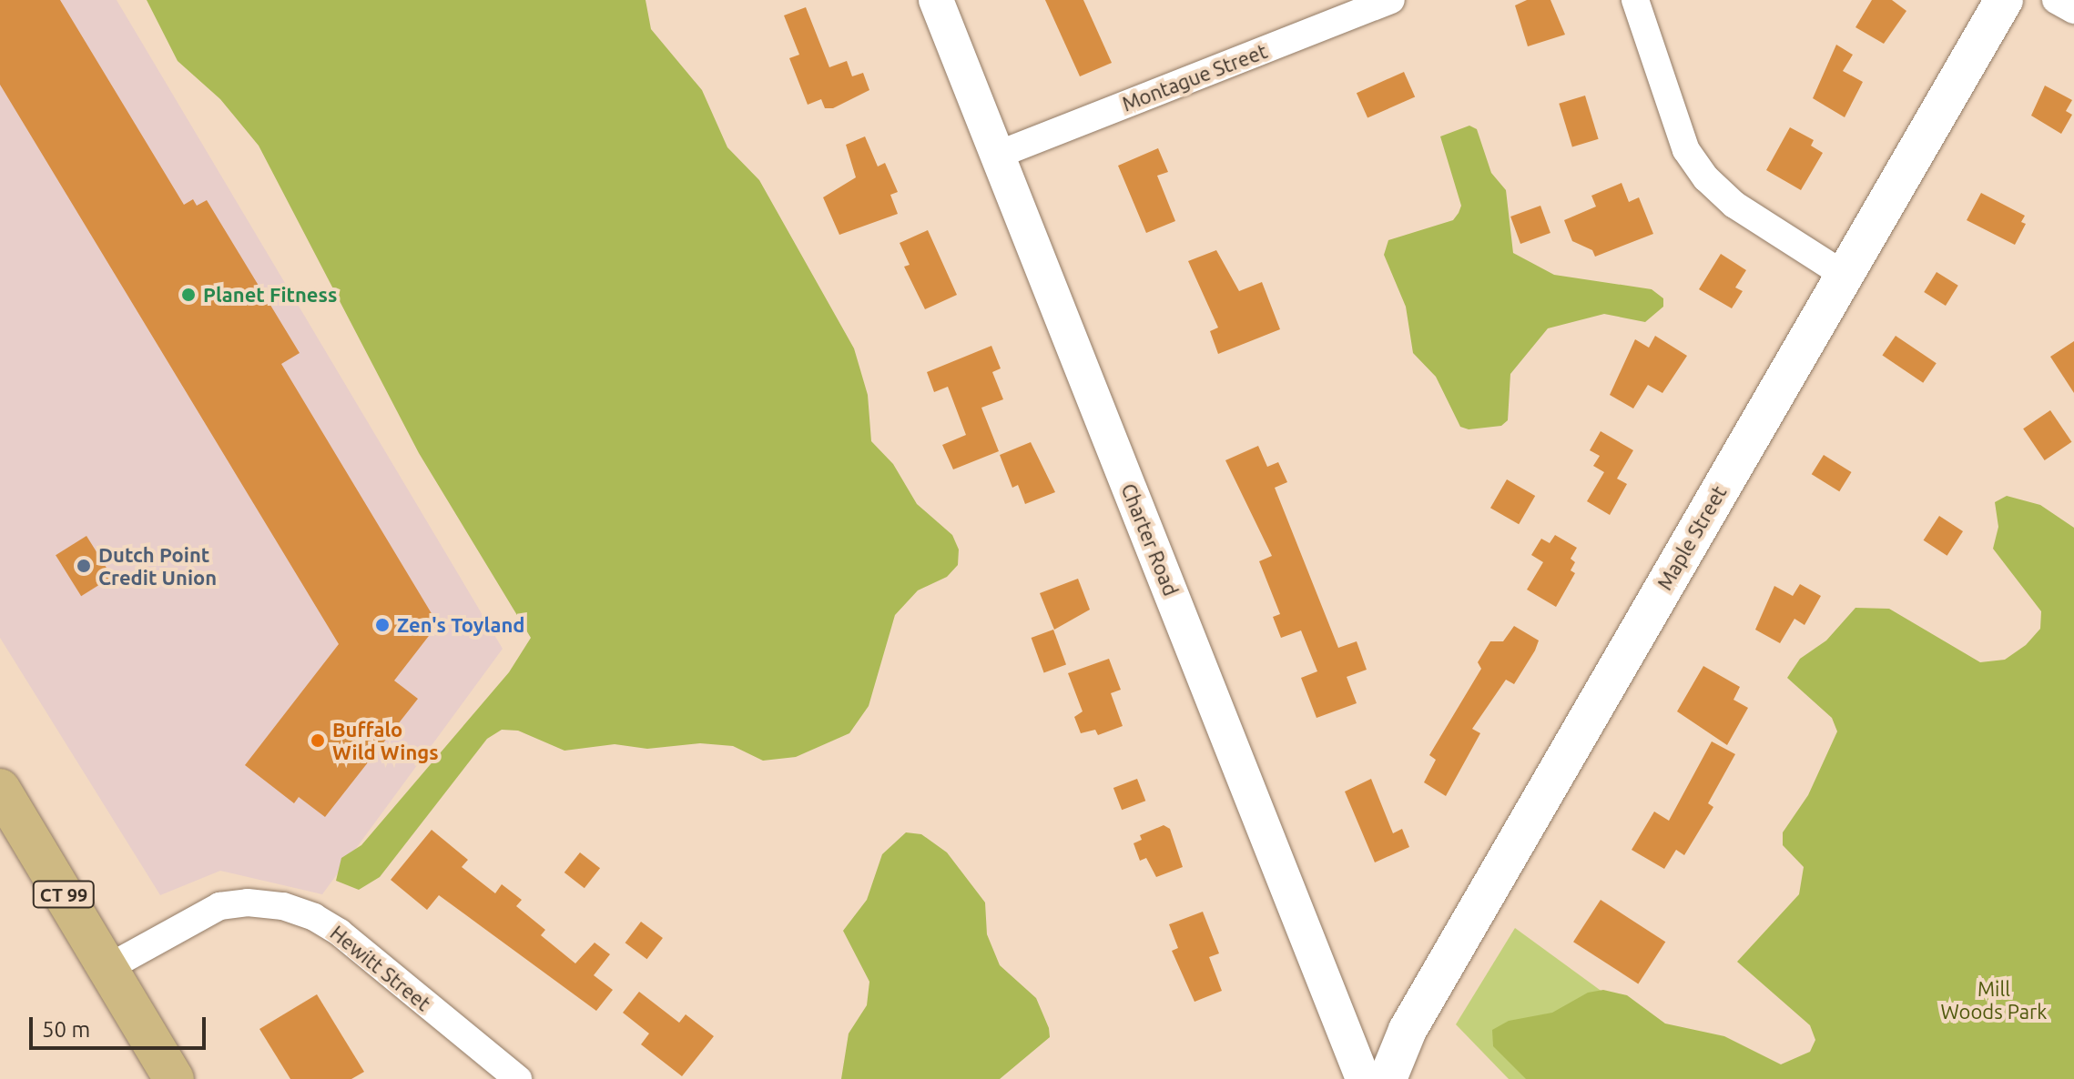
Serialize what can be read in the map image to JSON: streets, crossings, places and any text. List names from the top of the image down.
{
  "streets": {
    "main road": ["Maple Street", "CT 99"],
    "street": ["Montague Street", "Charter Road", "Hewitt Street"]
  },
  "crossings": [
    ["Montague Street", "Charter Road"],
    ["CT 99", "Hewitt Street"]
  ],
  "parks": ["Mill Woods Park"],
  "places": [
    "Planet Fitness",
    "Dutch Point Credit Union",
    "Zen's Toyland",
    "Buffalo Wild Wings"
  ],
  "scale_bar": "50 m"
}
